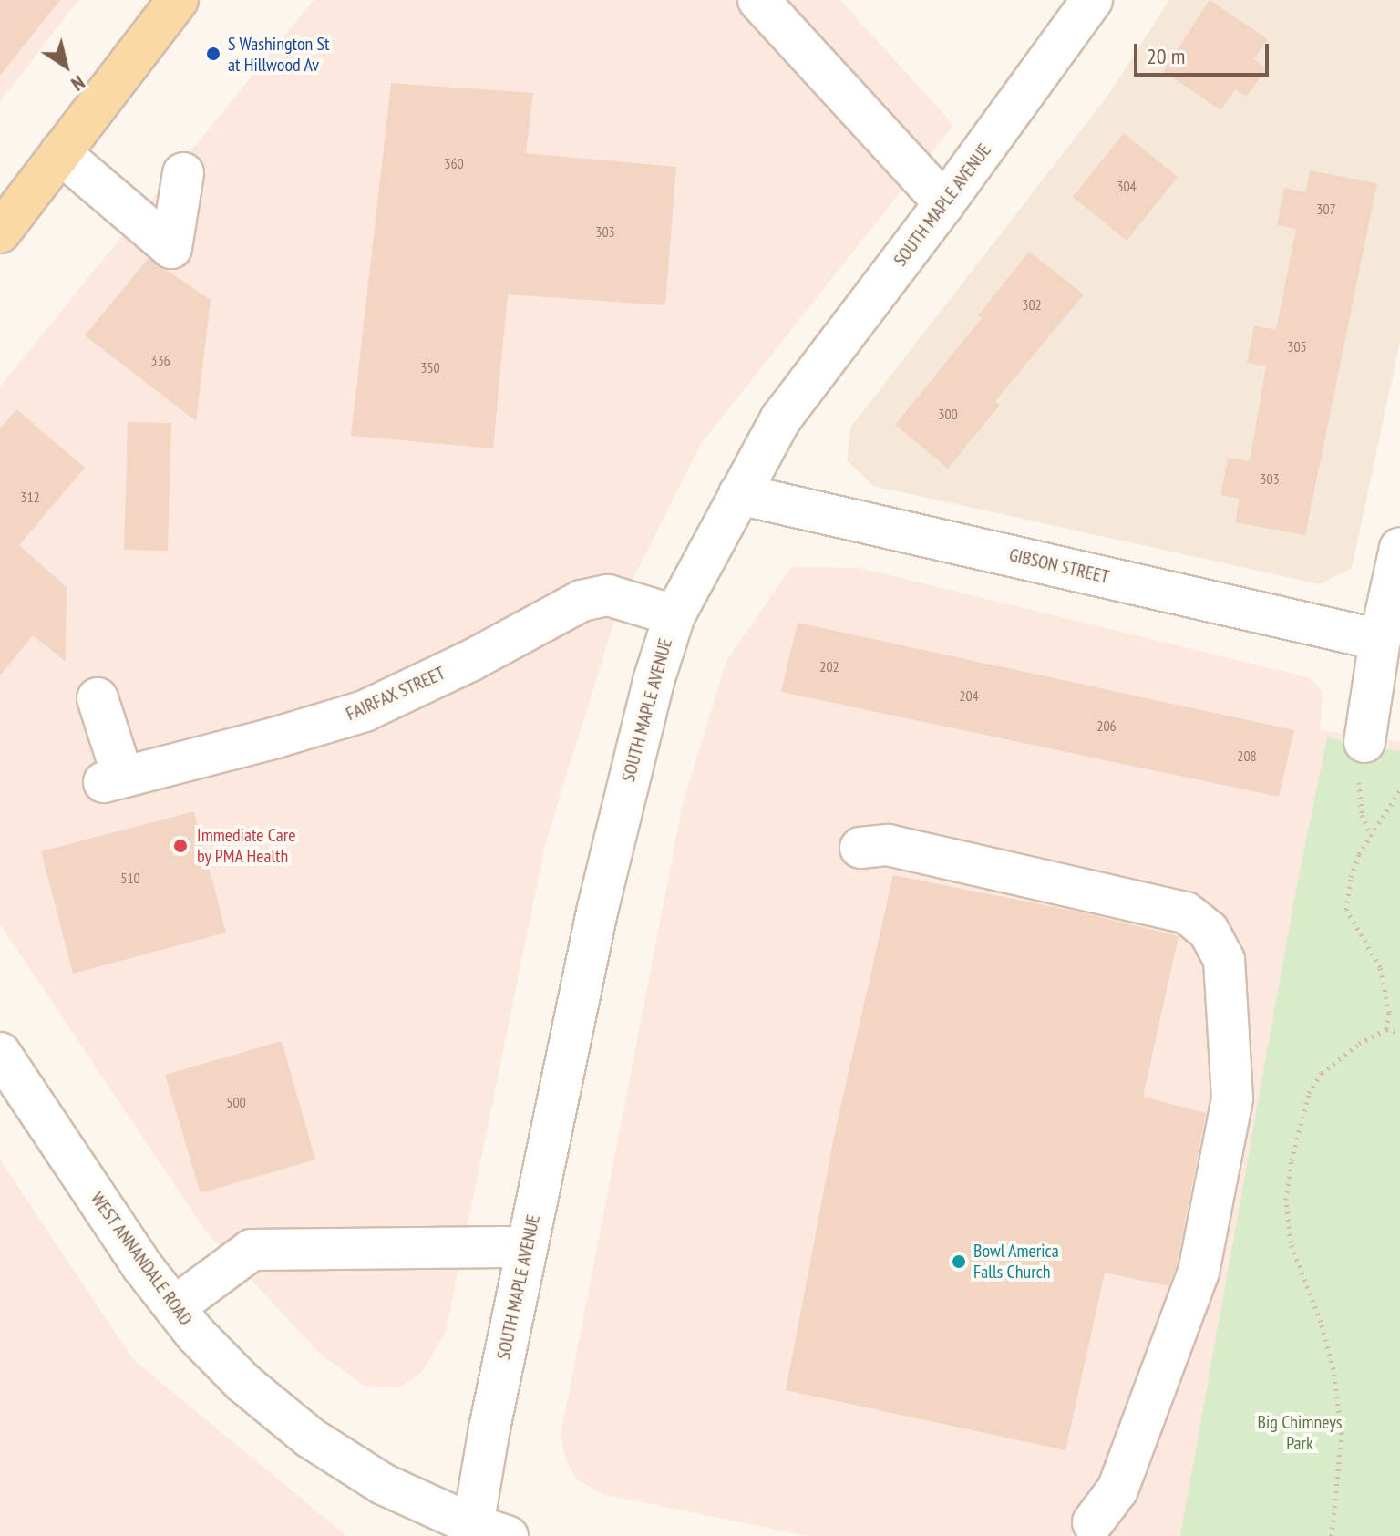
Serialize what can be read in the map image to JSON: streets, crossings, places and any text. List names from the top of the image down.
{
  "streets": {
    "street": [
      "SOUTH MAPLE AVENUE",
      "GIBSON STREET",
      "FAIRFAX STREET",
      "WEST ANNANDALE ROAD"
    ]
  },
  "crossings": [
    ["SOUTH MAPLE AVENUE", "GIBSON STREET"],
    ["SOUTH MAPLE AVENUE", "FAIRFAX STREET"],
    ["SOUTH MAPLE AVENUE", "WEST ANNANDALE ROAD"]
  ],
  "parks": ["Big Chimneys Park"],
  "places": ["S Washington St at Hillwood Av", "Immediate Care by PMA Health", "Bowl America Falls Church"],
  "house_numbers": [
    "360",
    "304",
    "307",
    "303",
    "302",
    "305",
    "336",
    "350",
    "300",
    "303",
    "312",
    "202",
    "204",
    "206",
    "208",
    "510",
    "500"
  ],
  "scale_bar": "20 m",
  "north": "bottom right"
}
